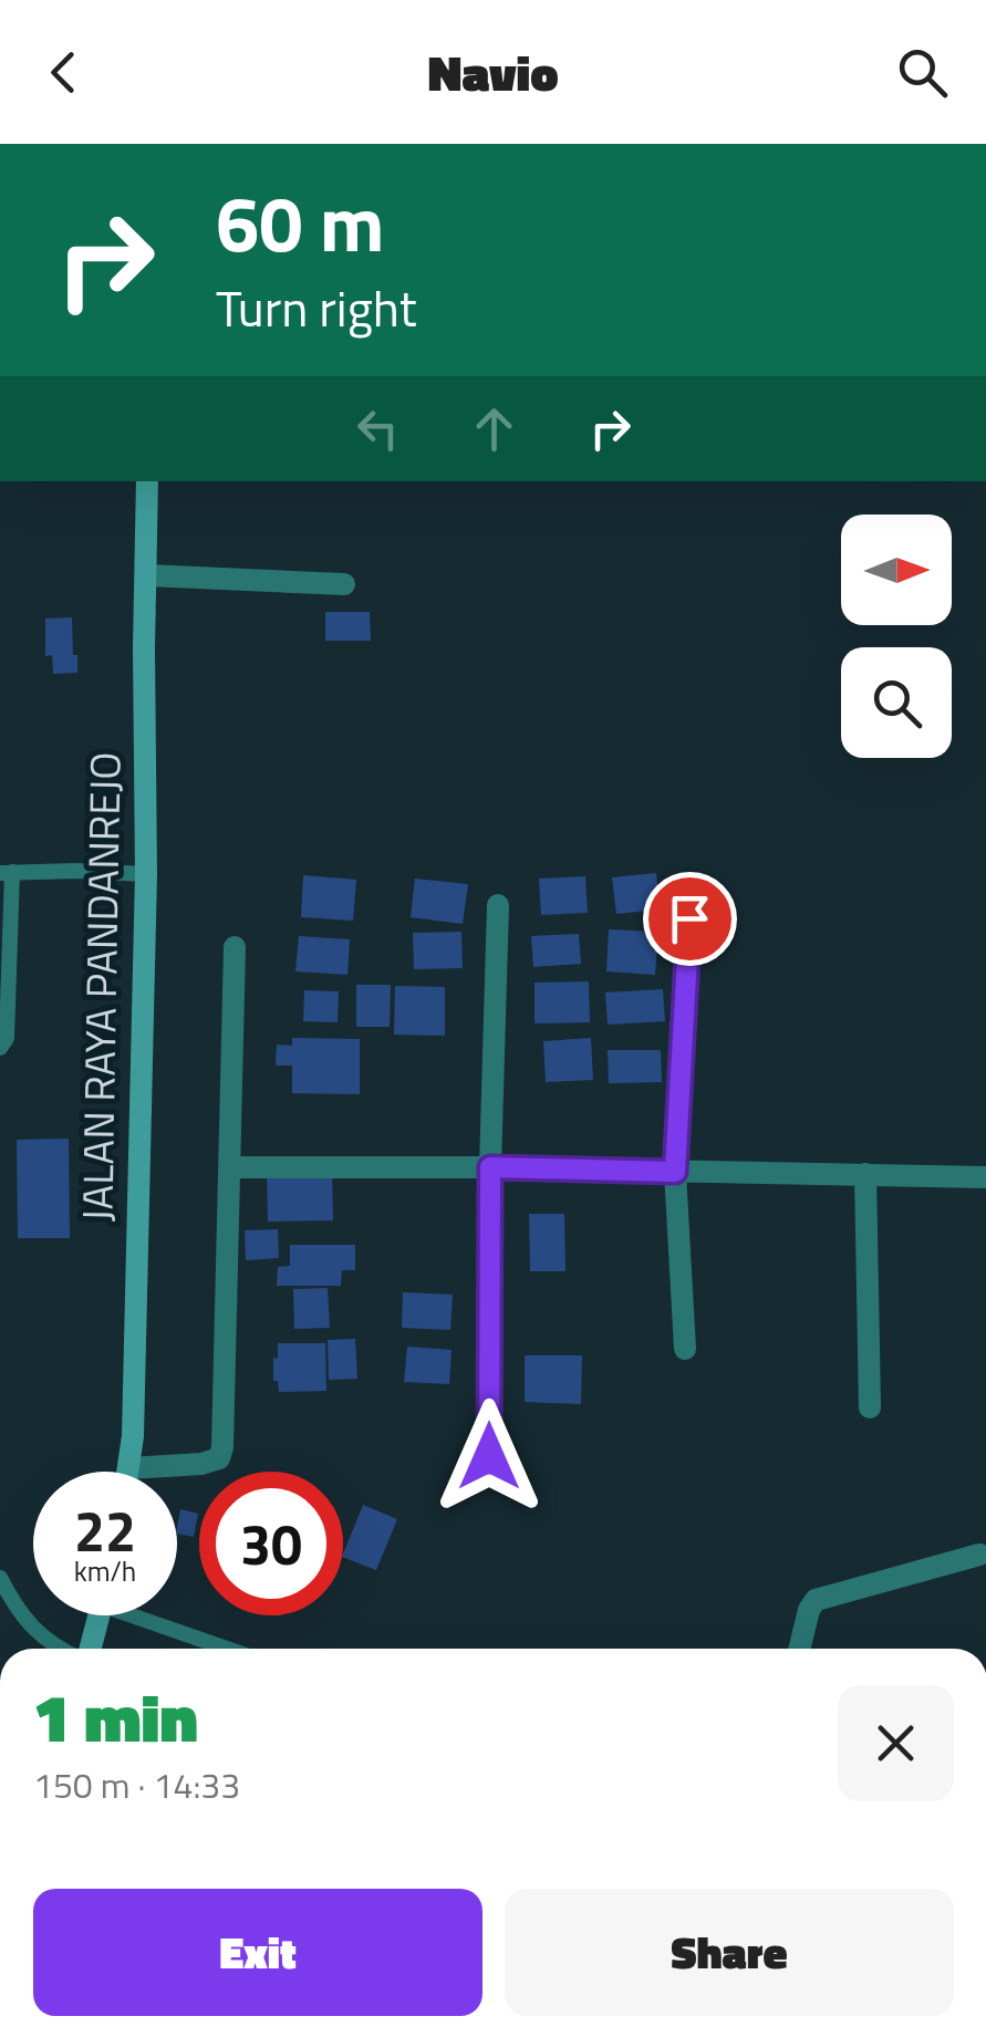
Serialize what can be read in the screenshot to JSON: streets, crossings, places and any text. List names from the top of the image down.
{
  "streets": {
    "main road": ["JALAN RAYA PANDANREJO"]
  },
  "north": "right",
  "page": {
    "header": "Navio",
    "turn": ["60 m", "Turn right"],
    "speed": "22 km/h",
    "limit": "30",
    "heading": ["1 min", "150 m · 14:33"],
    "buttons": ["Exit", "Share"]
  }
}
